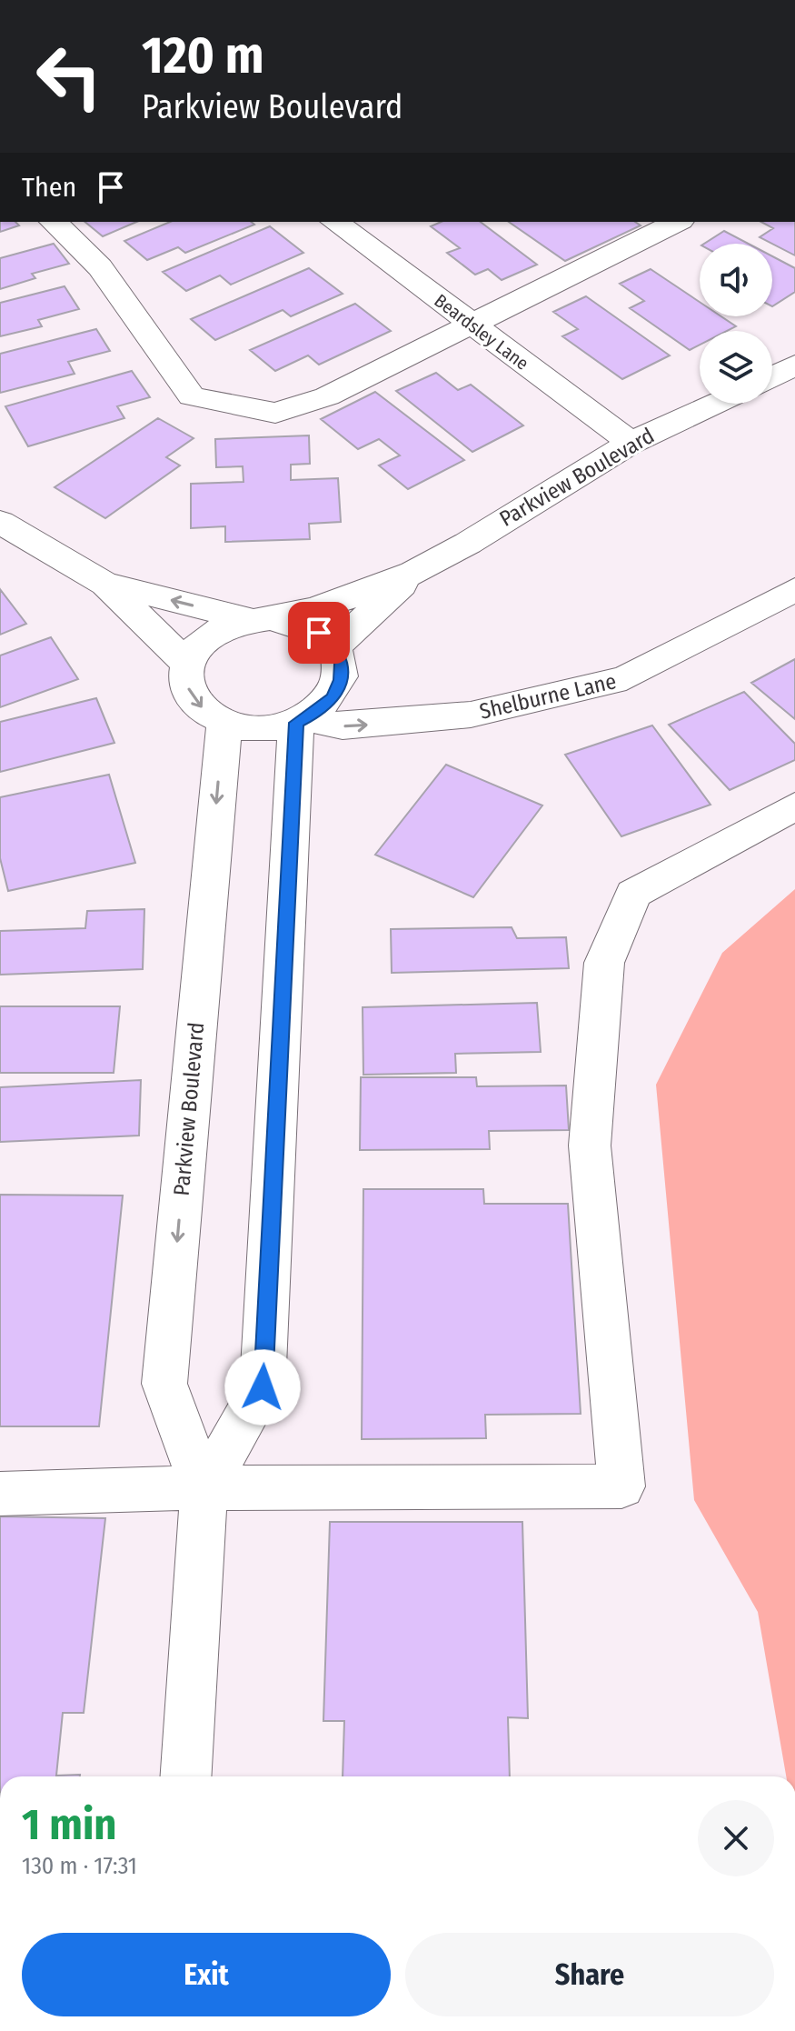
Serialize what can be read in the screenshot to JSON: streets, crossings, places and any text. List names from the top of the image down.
{
  "streets": {
    "street": ["Beardsley Lane", "Parkview Boulevard", "Shelburne Lane"]
  },
  "crossings": [
    ["Beardsley Lane", "Parkview Boulevard"],
    ["Parkview Boulevard", "Shelburne Lane"]
  ],
  "page": {
    "turn": ["120 m", "Parkview Boulevard"],
    "then": "Then",
    "heading": ["1 min", "130 m · 17:31"],
    "buttons": ["Exit", "Share"]
  }
}
